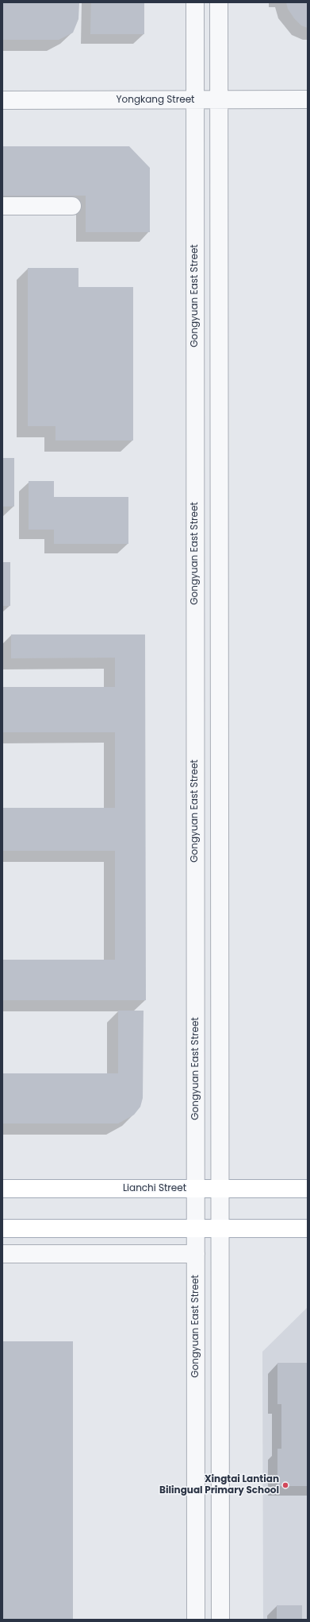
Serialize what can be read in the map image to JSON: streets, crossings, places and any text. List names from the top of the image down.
{
  "streets": {
    "main road": ["Lianchi Street"],
    "street": ["Yongkang Street", "Gongyuan East Street"]
  },
  "crossings": [
    ["Yongkang Street", "Gongyuan East Street"],
    ["Gongyuan East Street", "Lianchi Street"]
  ],
  "places": ["Xingtai Lantian Bilingual Primary School"]
}
